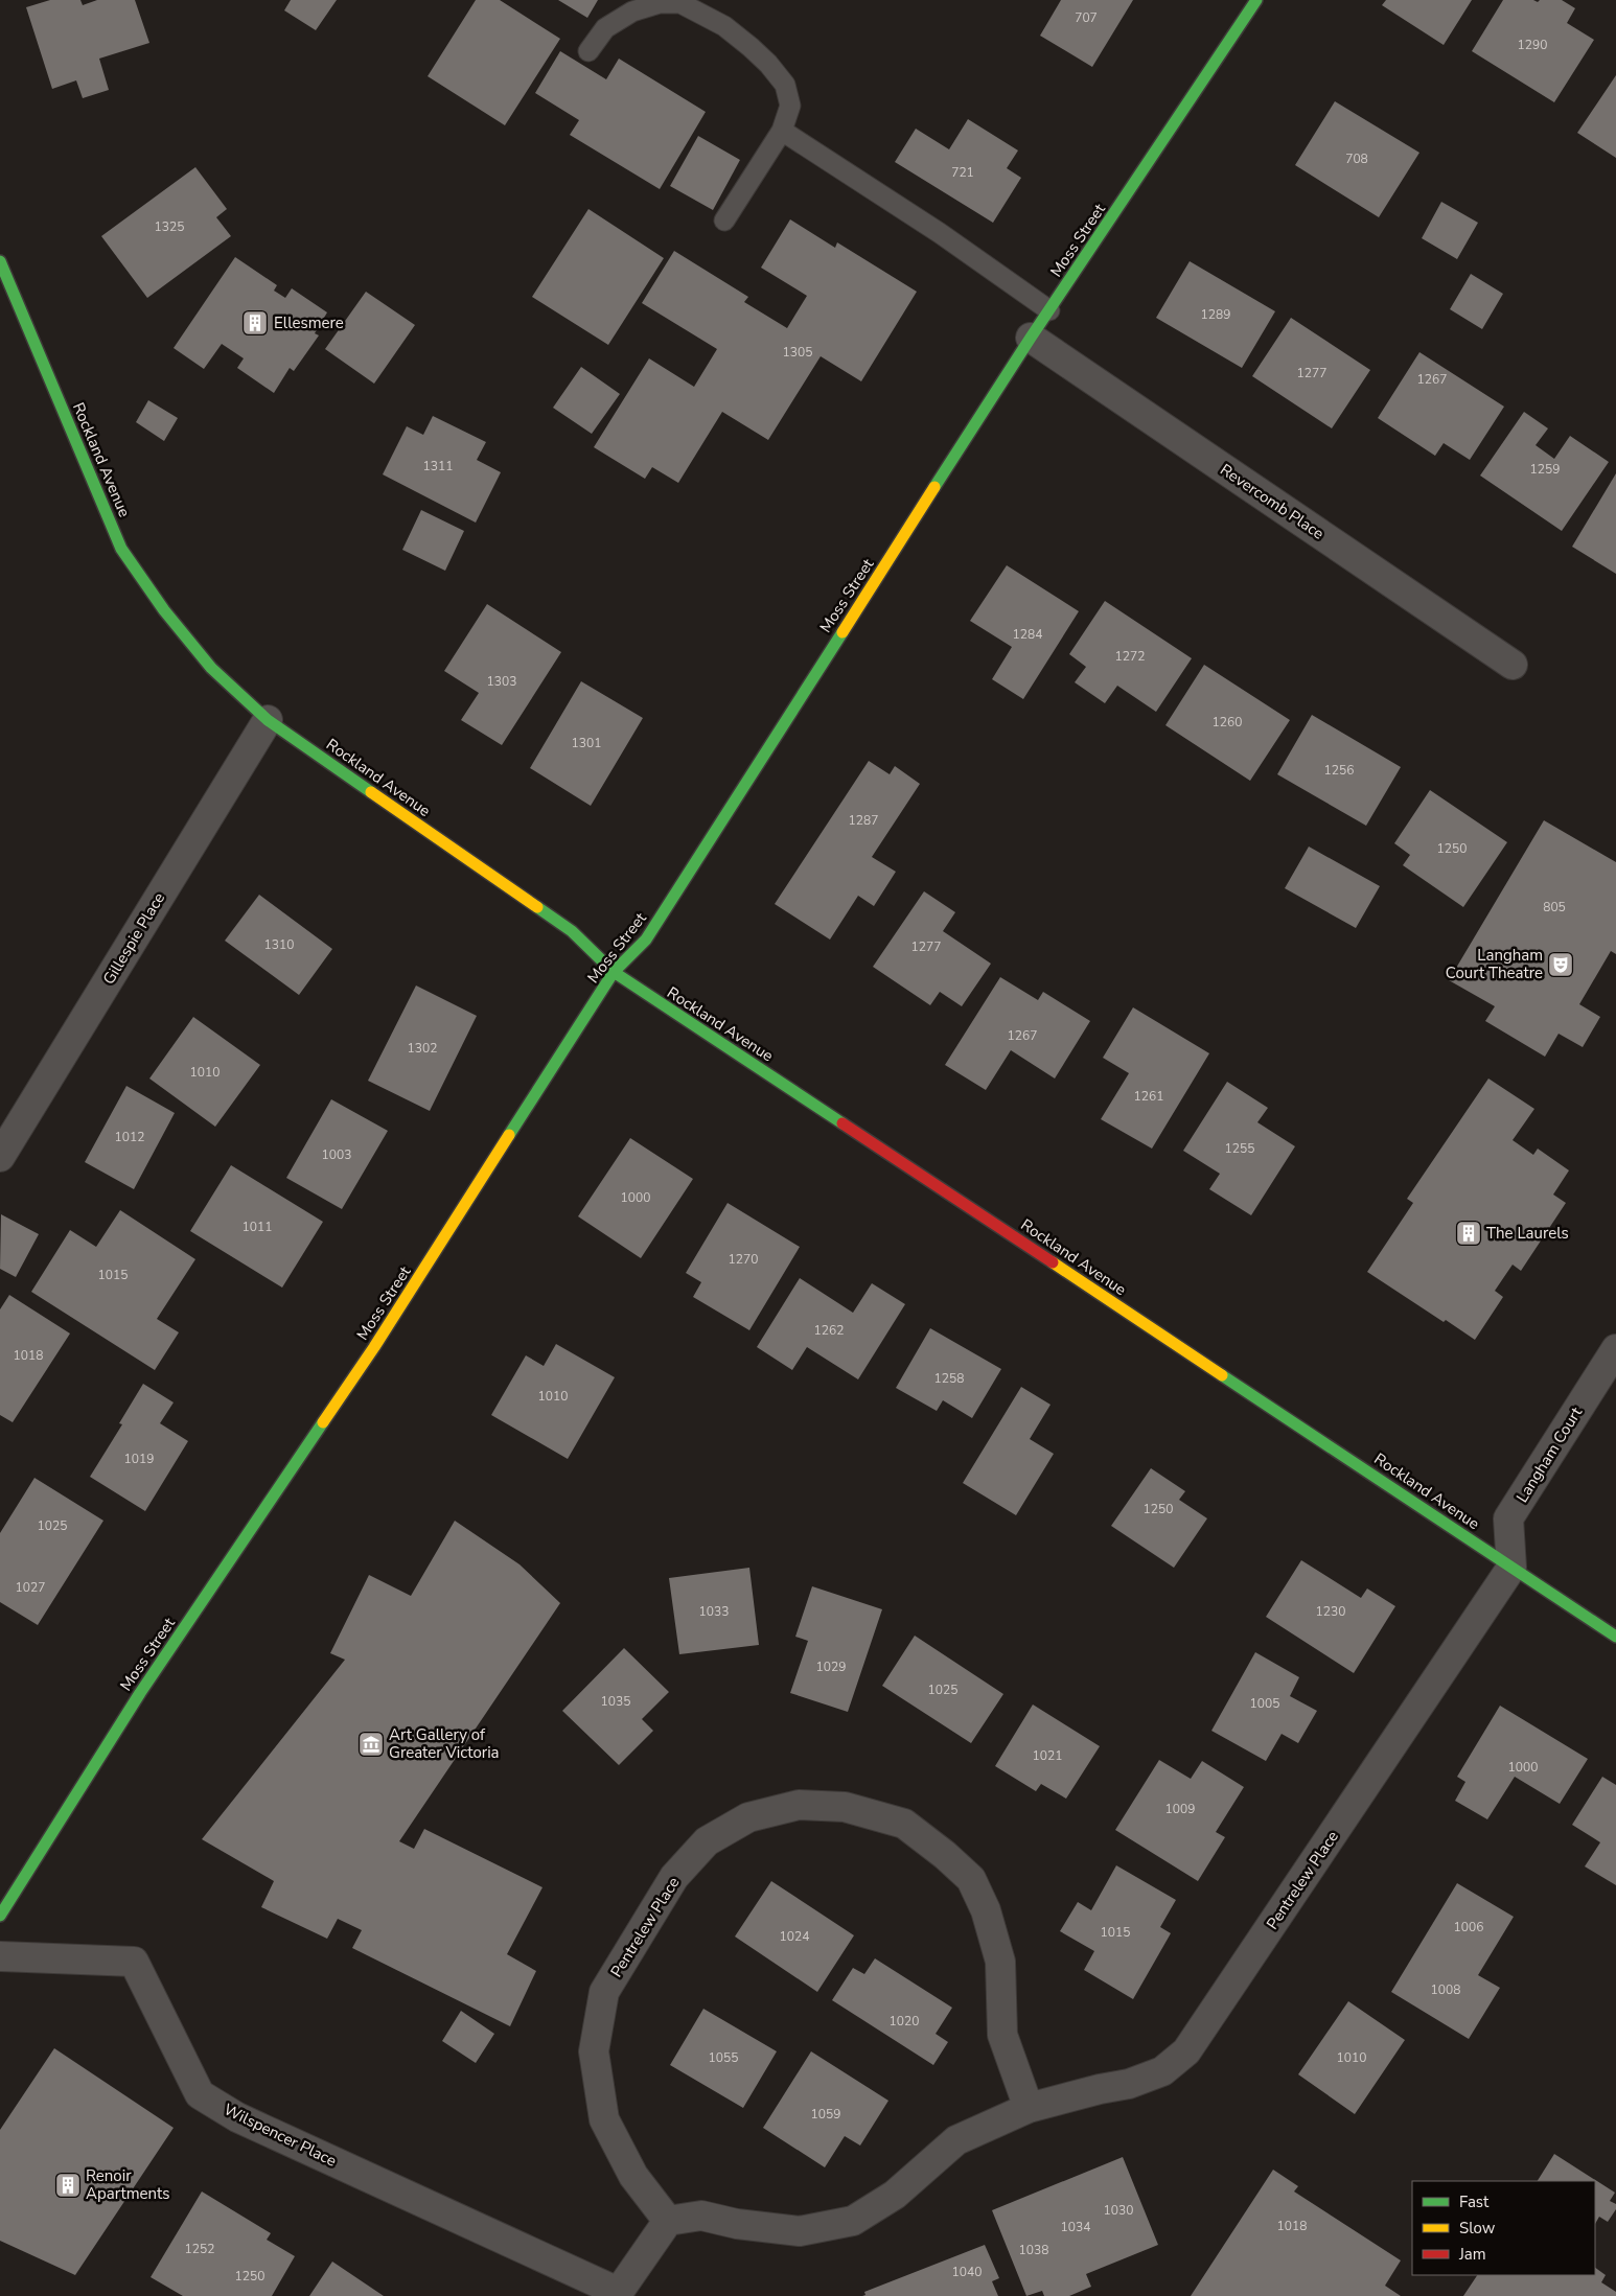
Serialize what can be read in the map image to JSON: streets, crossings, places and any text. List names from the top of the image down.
{
  "streets": {
    "street": [
      "Moss Street",
      "Rockland Avenue",
      "Revercomb Place",
      "Gillespie Place",
      "Langham Court",
      "Pentrelew Place",
      "Wilspencer Place"
    ]
  },
  "crossings": [
    ["Moss Street", "Rockland Avenue"],
    ["Moss Street", "Revercomb Place"],
    ["Rockland Avenue", "Gillespie Place"],
    ["Rockland Avenue", "Langham Court"],
    ["Rockland Avenue", "Pentrelew Place"],
    ["Langham Court", "Pentrelew Place"]
  ],
  "places": {
    "building": ["Ellesmere", "The Laurels", "Renoir Apartments"],
    "theatre": ["Langham Court Theatre"],
    "museum": ["Art Gallery of Greater Victoria"]
  },
  "house_numbers": [
    "707",
    "1290",
    "708",
    "721",
    "1325",
    "1289",
    "1305",
    "1277",
    "1267",
    "1311",
    "1259",
    "1284",
    "1272",
    "1303",
    "1260",
    "1301",
    "1256",
    "1287",
    "1250",
    "805",
    "1310",
    "1277",
    "1267",
    "1302",
    "1010",
    "1261",
    "1012",
    "1255",
    "1003",
    "1000",
    "1011",
    "1270",
    "1015",
    "1262",
    "1018",
    "1258",
    "1010",
    "1019",
    "1250",
    "1025",
    "1027",
    "1033",
    "1230",
    "1029",
    "1025",
    "1035",
    "1005",
    "1021",
    "1000",
    "1009",
    "1006",
    "1015",
    "1024",
    "1008",
    "1020",
    "1055",
    "1010",
    "1059",
    "1030",
    "1018",
    "1034",
    "1252",
    "1038",
    "1040",
    "1250"
  ],
  "legend": ["Fast", "Slow", "Jam"]
}
